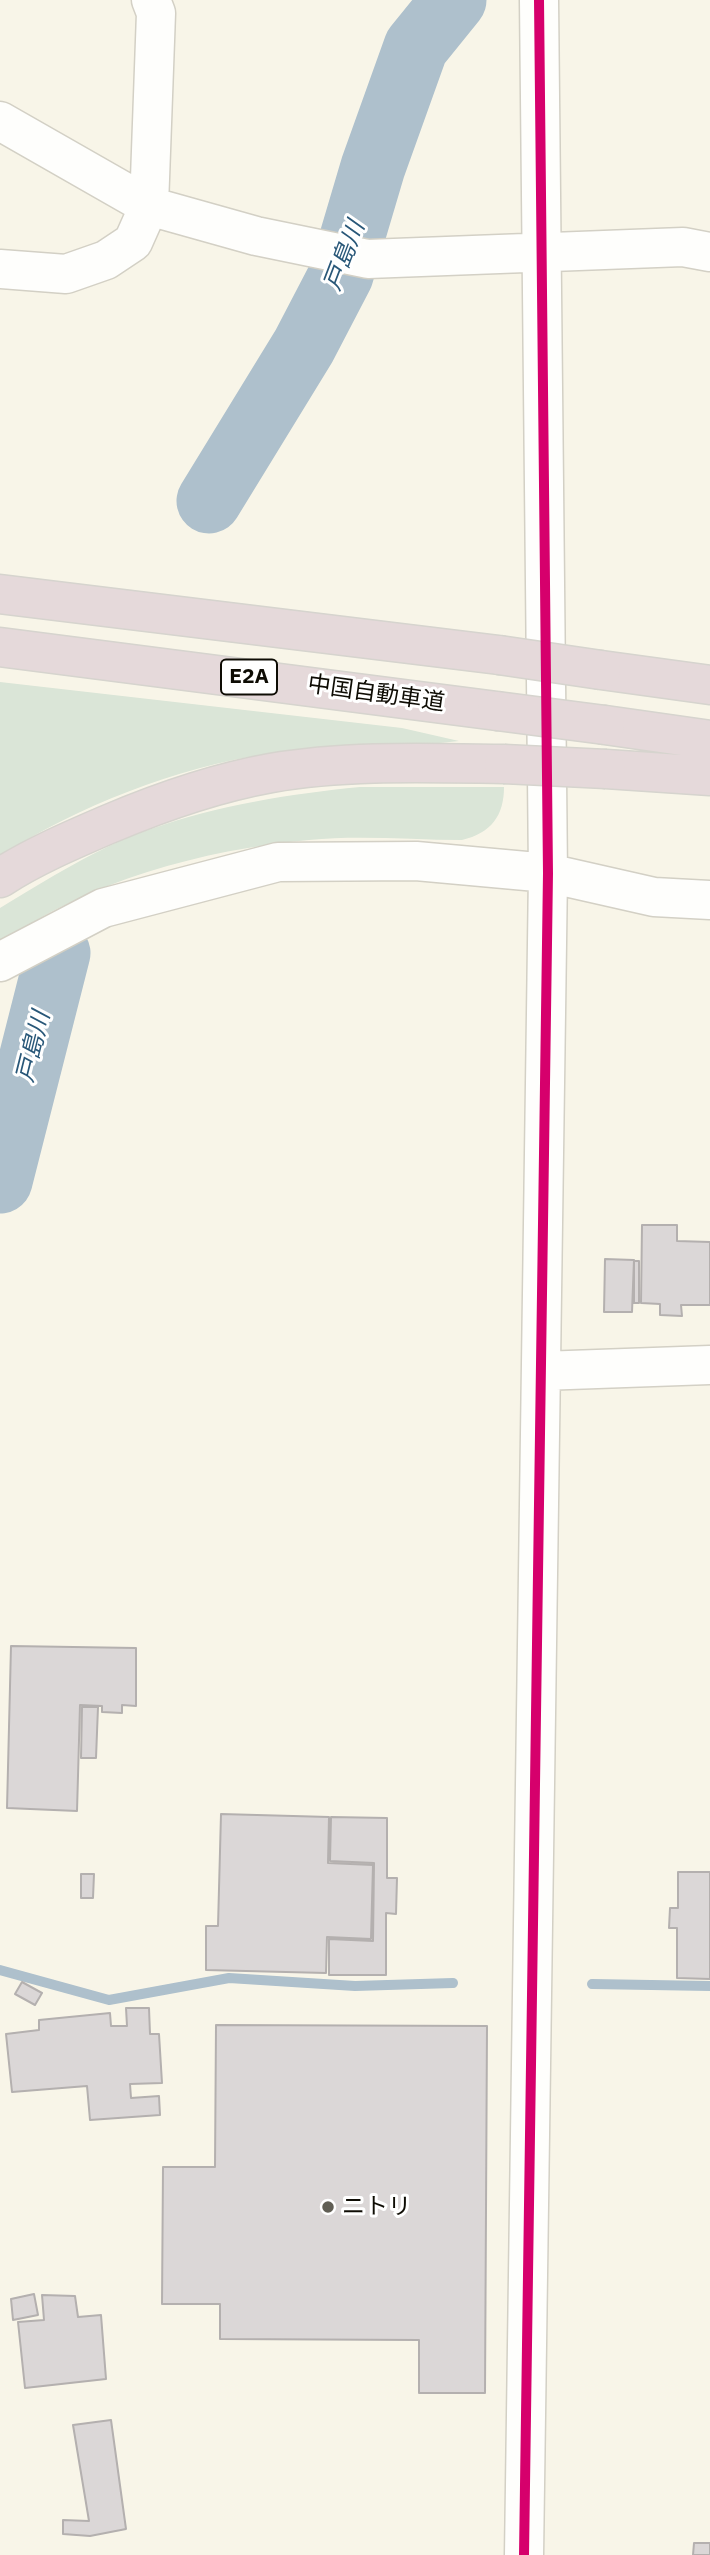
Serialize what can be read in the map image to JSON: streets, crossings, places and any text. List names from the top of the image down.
{
  "streets": {
    "highway": ["E2A", "中国自動車道"]
  },
  "water": ["戸島川"],
  "places": ["ニトリ"]
}
